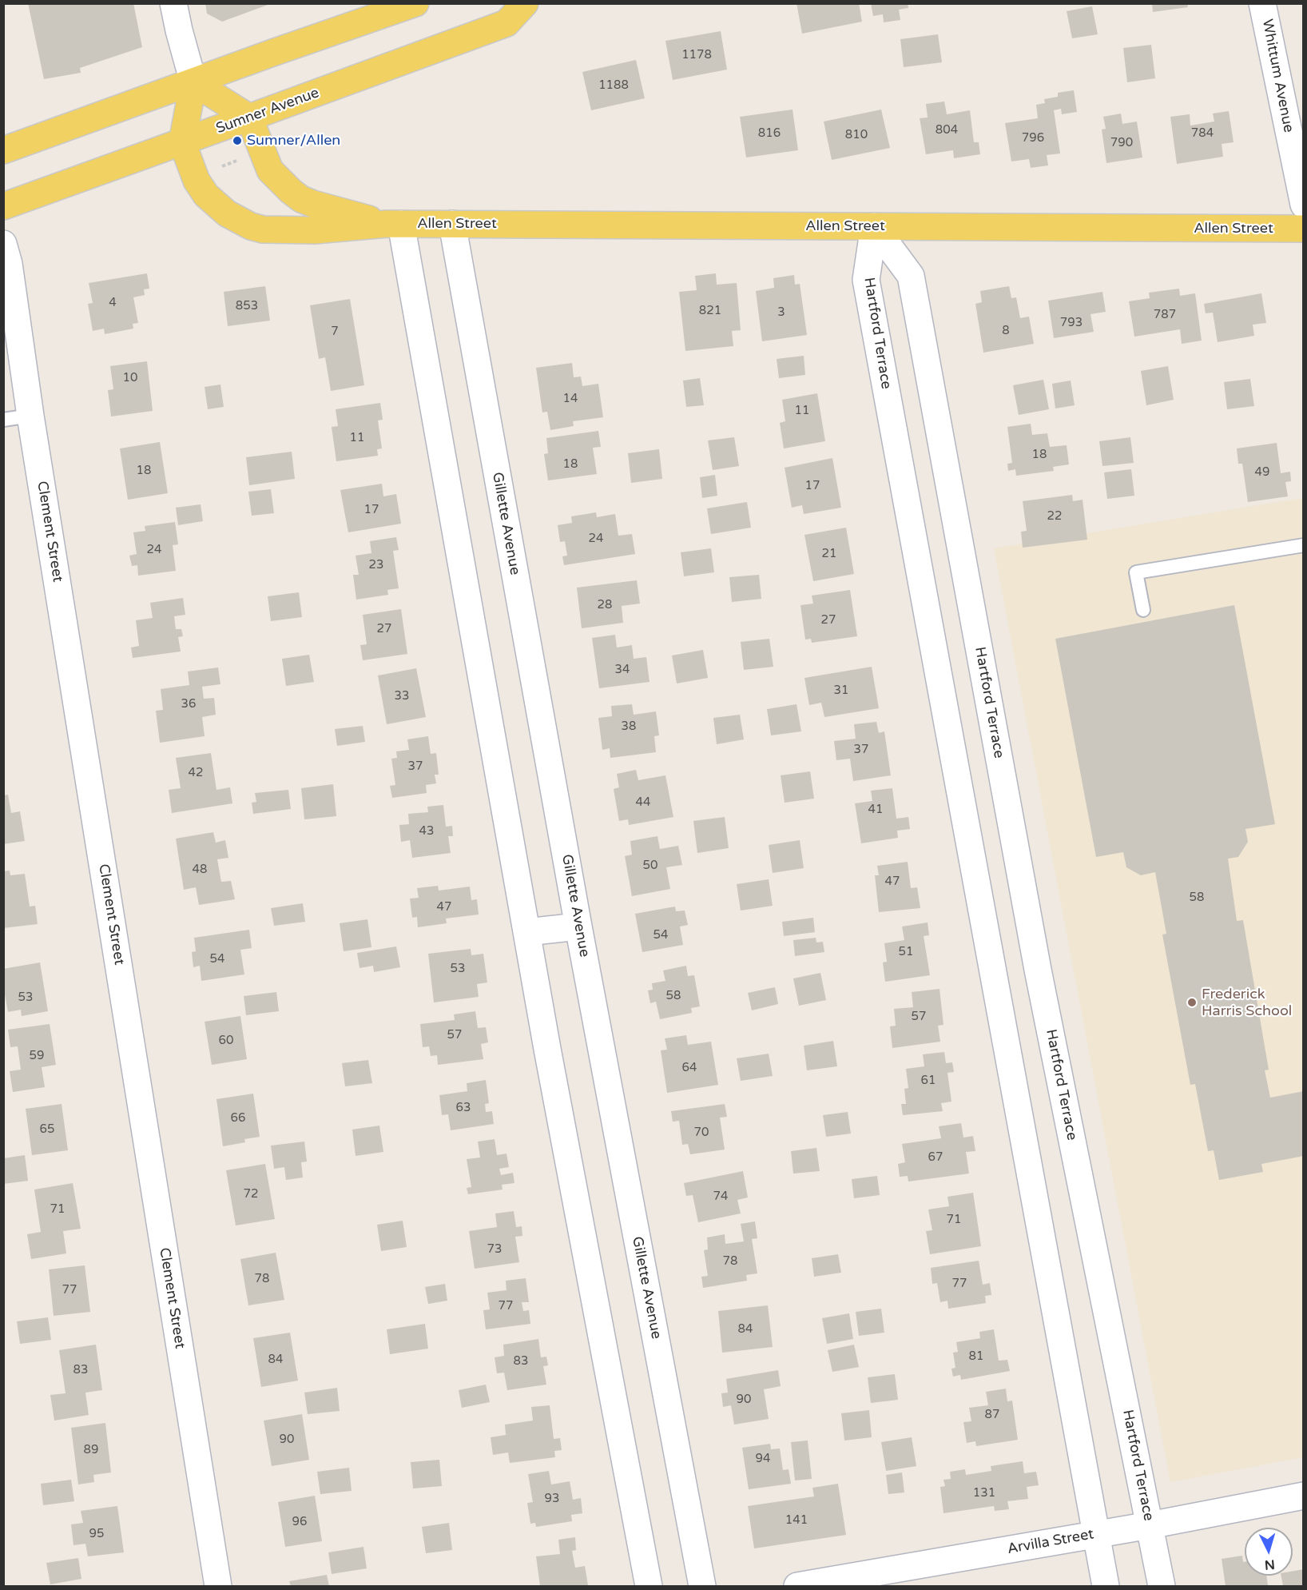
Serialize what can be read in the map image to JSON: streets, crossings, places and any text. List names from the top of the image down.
{
  "streets": {
    "main road": ["Sumner Avenue", "Allen Street"],
    "street": [
      "Whittum Avenue",
      "Hartford Terrace",
      "Gillette Avenue",
      "Clement Street",
      "Arvilla Street"
    ]
  },
  "crossings": [
    ["Sumner Avenue", "Allen Street"],
    ["Allen Street", "Hartford Terrace"],
    ["Allen Street", "Gillette Avenue"],
    ["Hartford Terrace", "Arvilla Street"]
  ],
  "places": ["Sumner/Allen", "Frederick Harris School"],
  "house_numbers": [
    "1178",
    "1188",
    "804",
    "816",
    "784",
    "810",
    "796",
    "790",
    "4",
    "853",
    "821",
    "3",
    "787",
    "793",
    "8",
    "7",
    "10",
    "14",
    "11",
    "11",
    "18",
    "18",
    "18",
    "49",
    "17",
    "17",
    "22",
    "24",
    "24",
    "21",
    "23",
    "28",
    "27",
    "27",
    "34",
    "31",
    "33",
    "36",
    "38",
    "37",
    "37",
    "42",
    "44",
    "41",
    "43",
    "50",
    "48",
    "47",
    "58",
    "47",
    "54",
    "51",
    "54",
    "53",
    "58",
    "53",
    "57",
    "57",
    "60",
    "59",
    "64",
    "61",
    "63",
    "66",
    "65",
    "70",
    "67",
    "72",
    "74",
    "71",
    "71",
    "73",
    "78",
    "78",
    "77",
    "77",
    "77",
    "84",
    "81",
    "84",
    "83",
    "83",
    "90",
    "87",
    "90",
    "89",
    "94",
    "131",
    "93",
    "141",
    "96",
    "95"
  ],
  "north": "bottom"
}
